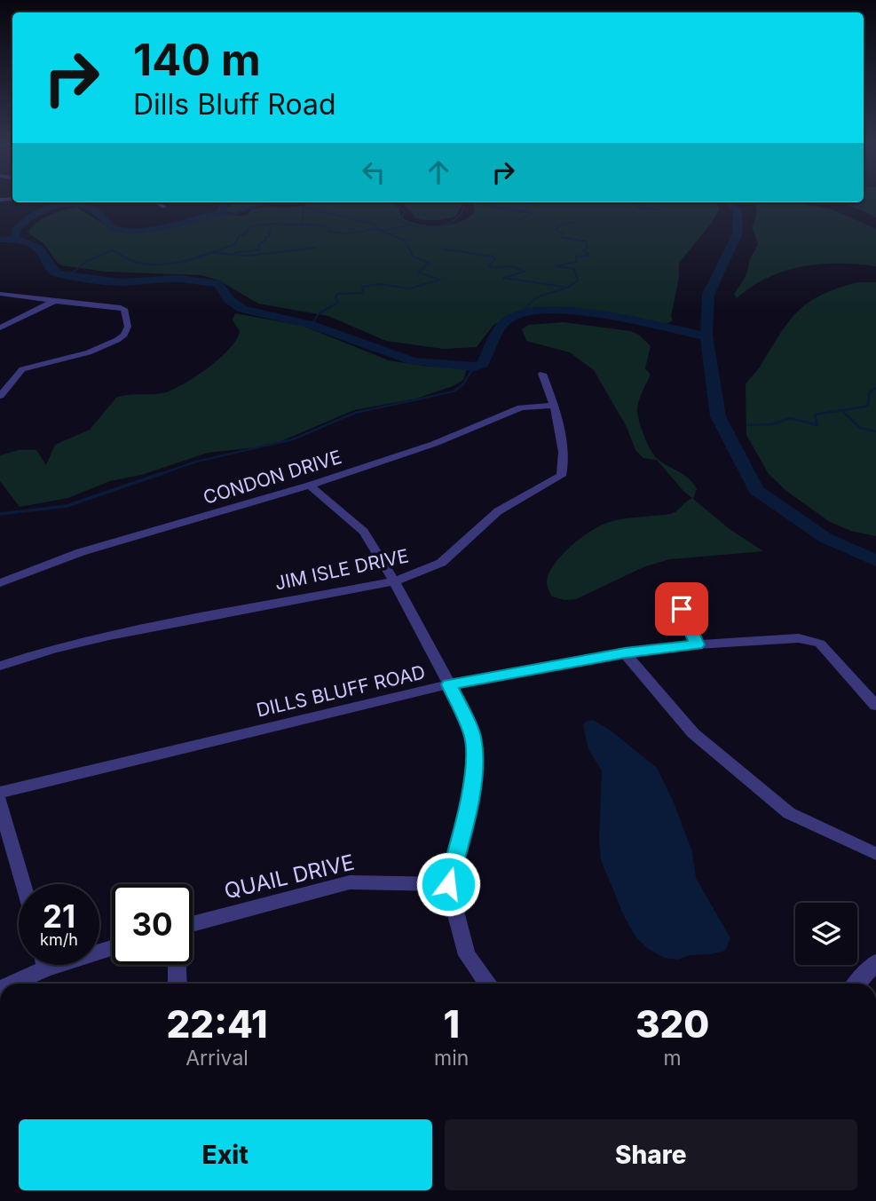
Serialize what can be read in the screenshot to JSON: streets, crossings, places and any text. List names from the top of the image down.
{
  "streets": {
    "street": [
      "CONDON DRIVE",
      "JIM ISLE DRIVE",
      "DILLS BLUFF ROAD",
      "QUAIL DRIVE"
    ]
  },
  "crossings": [
    ["CONDON DRIVE", "JIM ISLE DRIVE"]
  ],
  "page": {
    "turn": ["140 m", "Dills Bluff Road"],
    "speed": "21 km/h",
    "limit": "30",
    "eta": [
      "22:41",
      "Arrival",
      "1",
      "min",
      "320",
      "m"
    ],
    "buttons": ["Exit", "Share"]
  }
}
